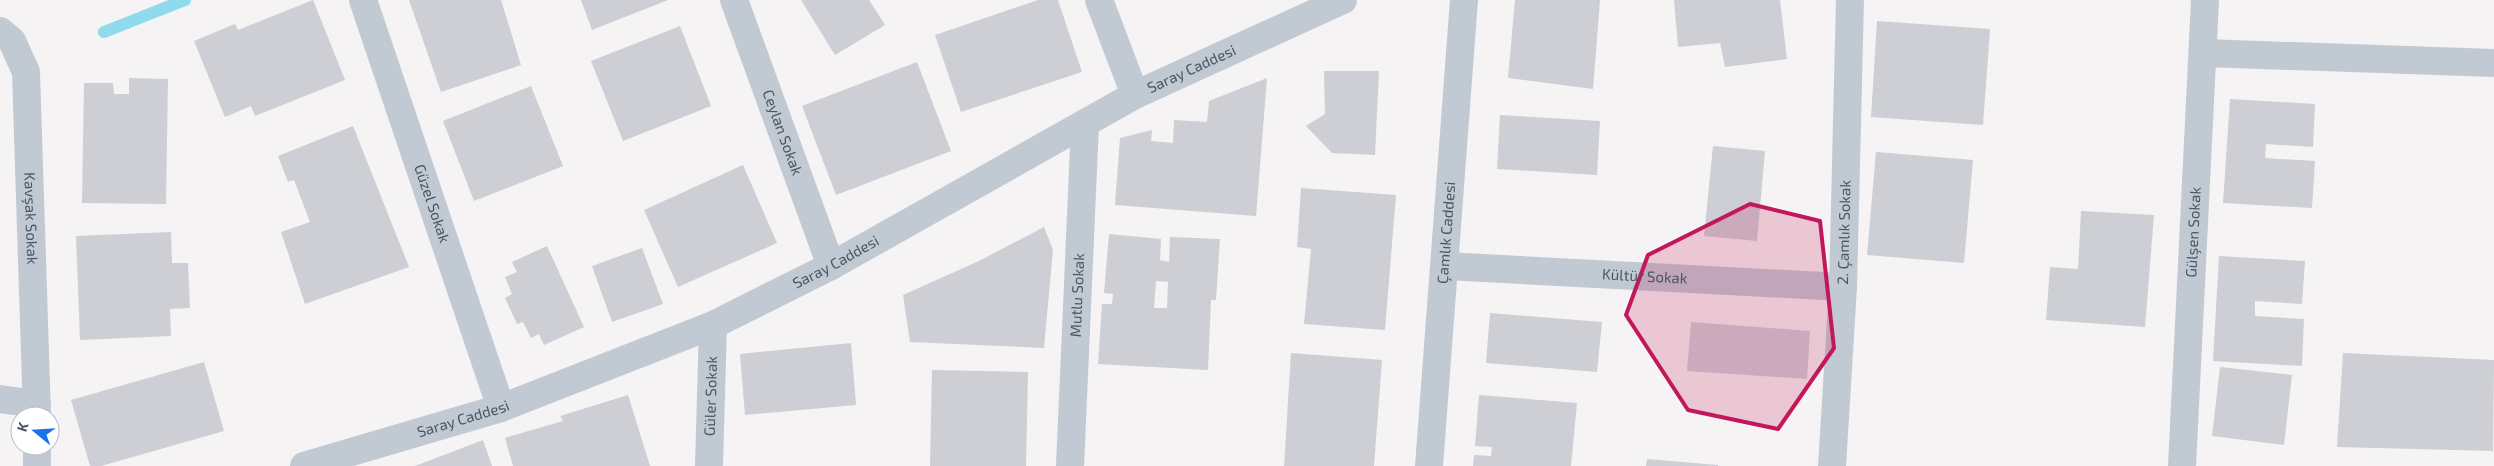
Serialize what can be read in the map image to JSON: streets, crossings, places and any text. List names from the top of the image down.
{
  "streets": {
    "street": [
      "Saray Caddesi",
      "Ceylan Sokak",
      "Güzel Sokak",
      "Kavşak Sokak",
      "Çamlık Caddesi",
      "2. Çamlık Sokak",
      "Gülşen Sokak",
      "Kültür Sokak",
      "Mutlu Sokak",
      "Güler Sokak"
    ]
  },
  "crossings": [
    ["Saray Caddesi", "Ceylan Sokak"],
    ["Saray Caddesi", "Güzel Sokak"],
    ["Saray Caddesi", "Mutlu Sokak"],
    ["Saray Caddesi", "Güler Sokak"],
    ["Çamlık Caddesi", "Kültür Sokak"],
    ["2. Çamlık Sokak", "Kültür Sokak"]
  ],
  "north": "left"
}
